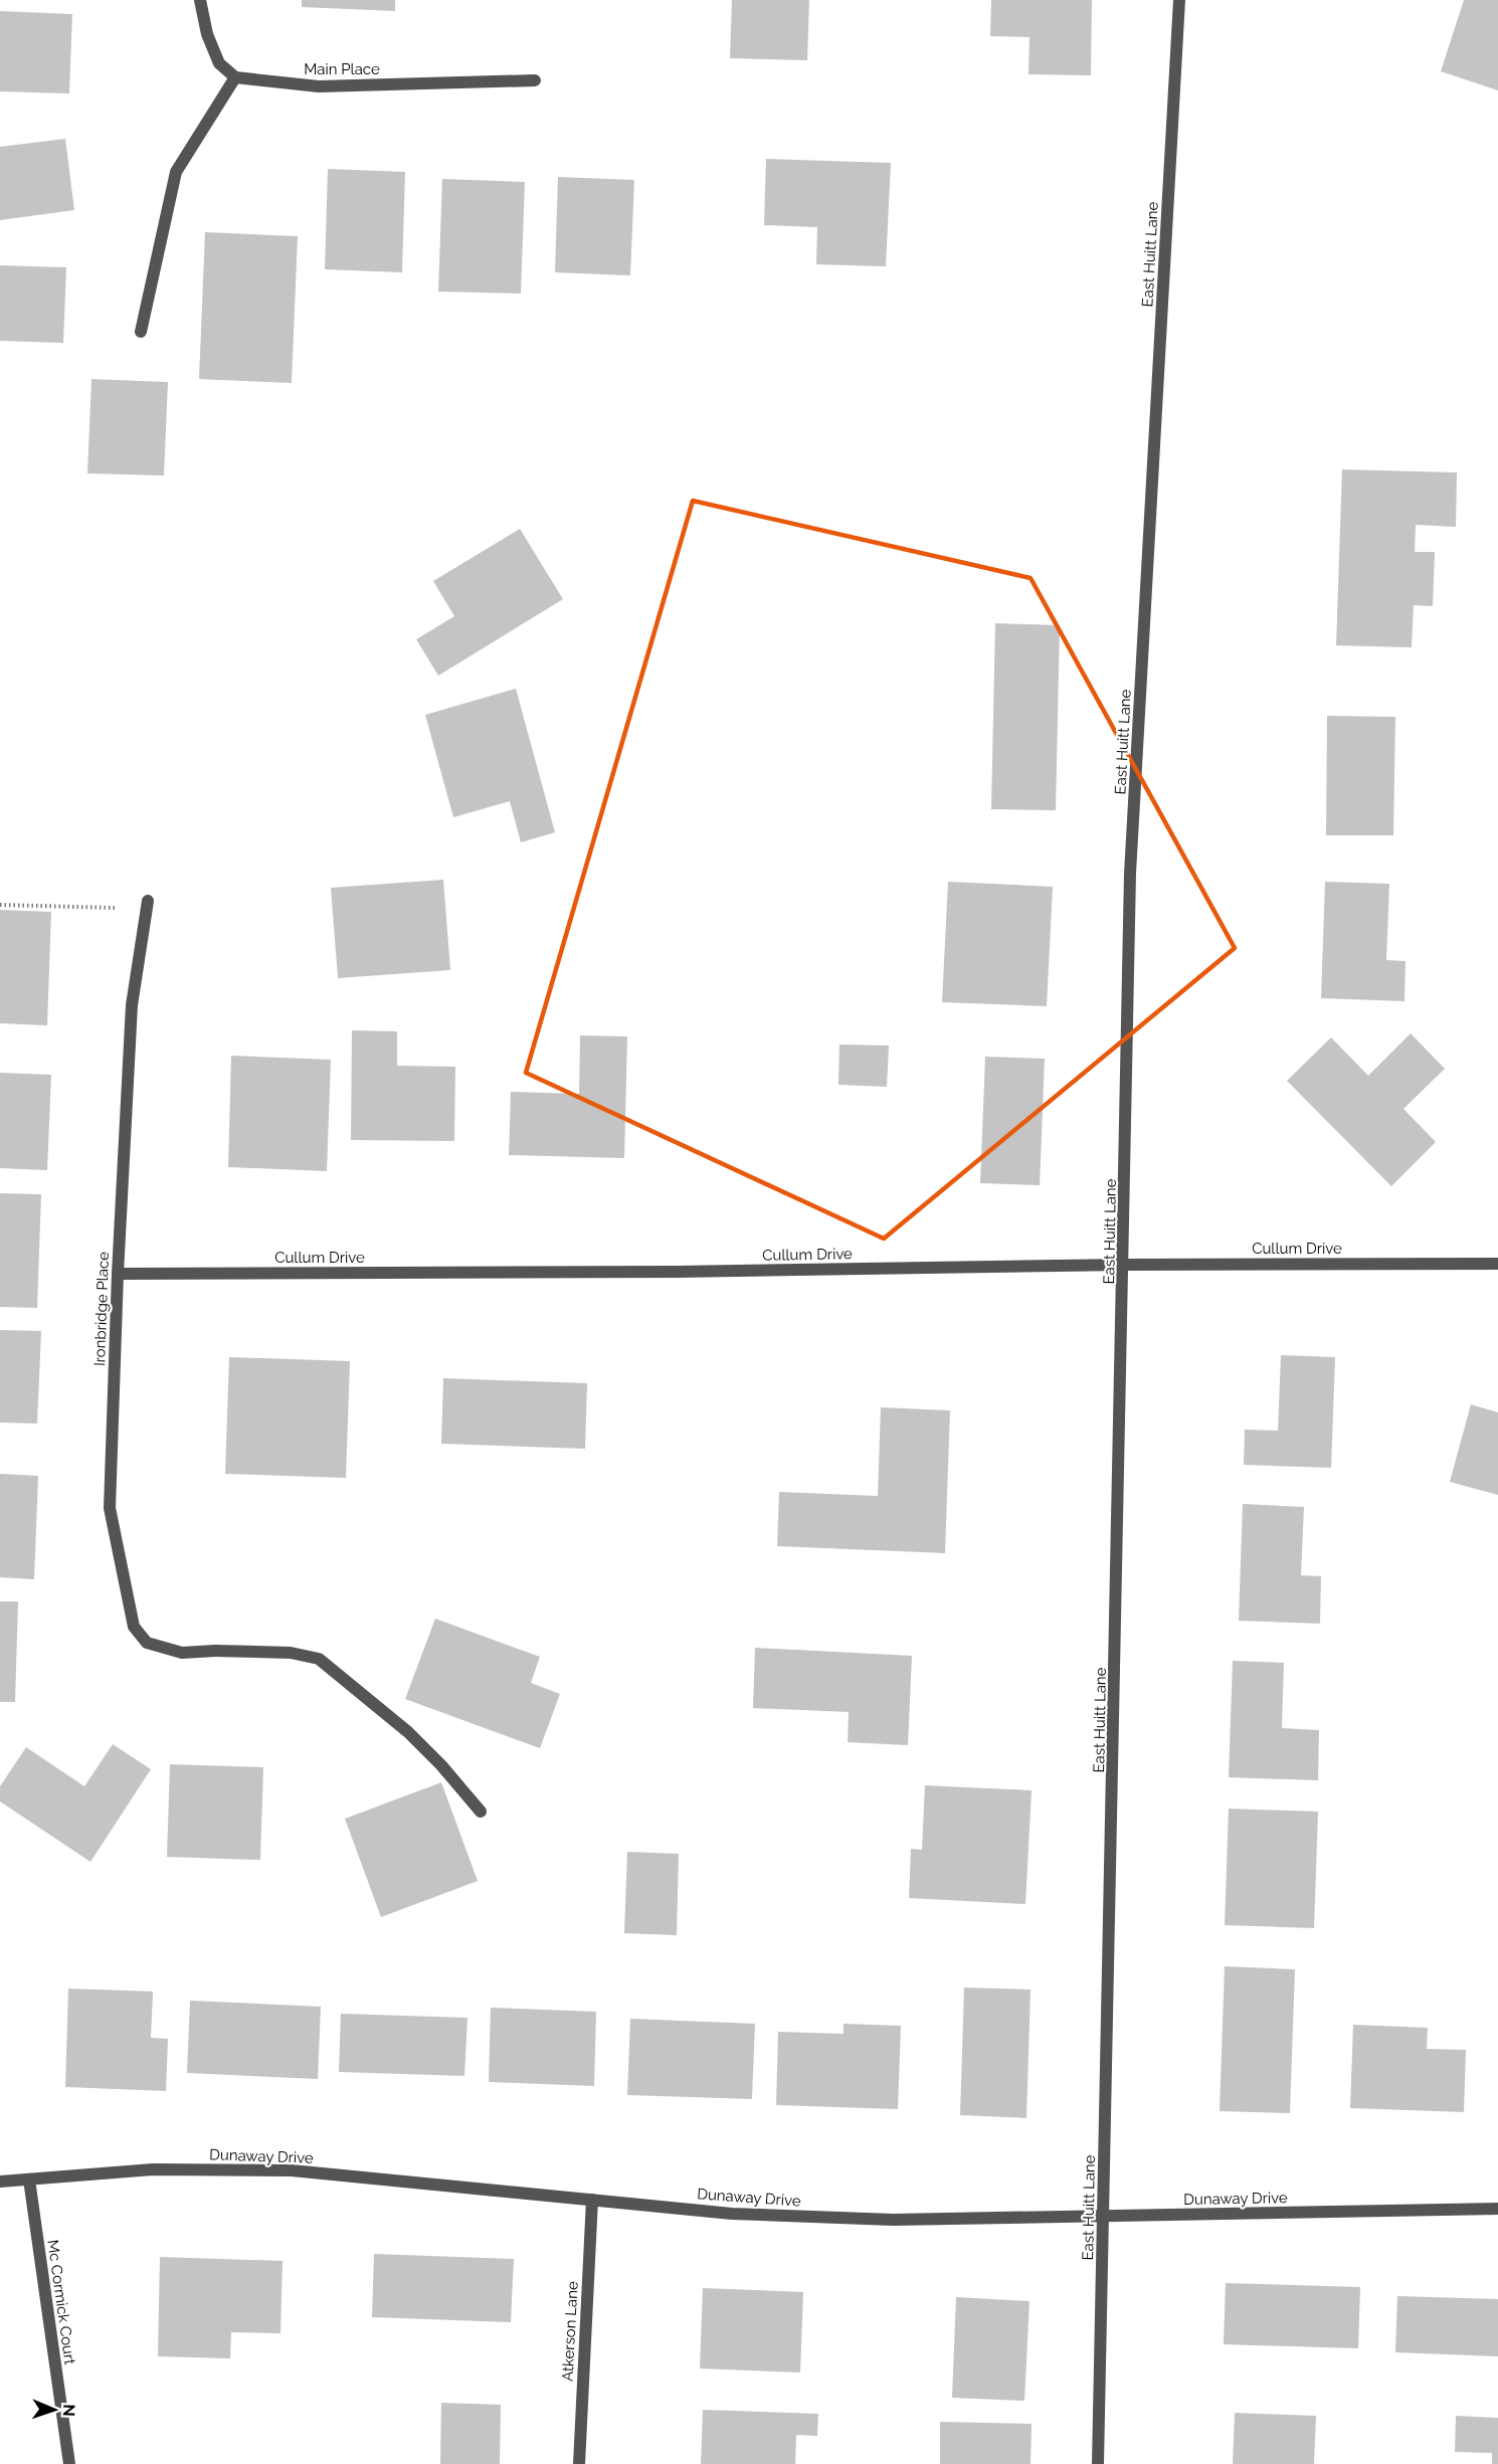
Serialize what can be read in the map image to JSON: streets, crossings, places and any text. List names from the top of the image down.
{
  "streets": {
    "street": [
      "Main Place",
      "East Huitt Lane",
      "Cullum Drive",
      "Ironbridge Place",
      "Dunaway Drive",
      "Mc Cormick Court",
      "Atkerson Lane"
    ]
  },
  "crossings": [
    ["East Huitt Lane", "Cullum Drive"],
    ["East Huitt Lane", "Dunaway Drive"],
    ["Cullum Drive", "Ironbridge Place"],
    ["Dunaway Drive", "Mc Cormick Court"],
    ["Dunaway Drive", "Atkerson Lane"]
  ],
  "north": "right"
}
